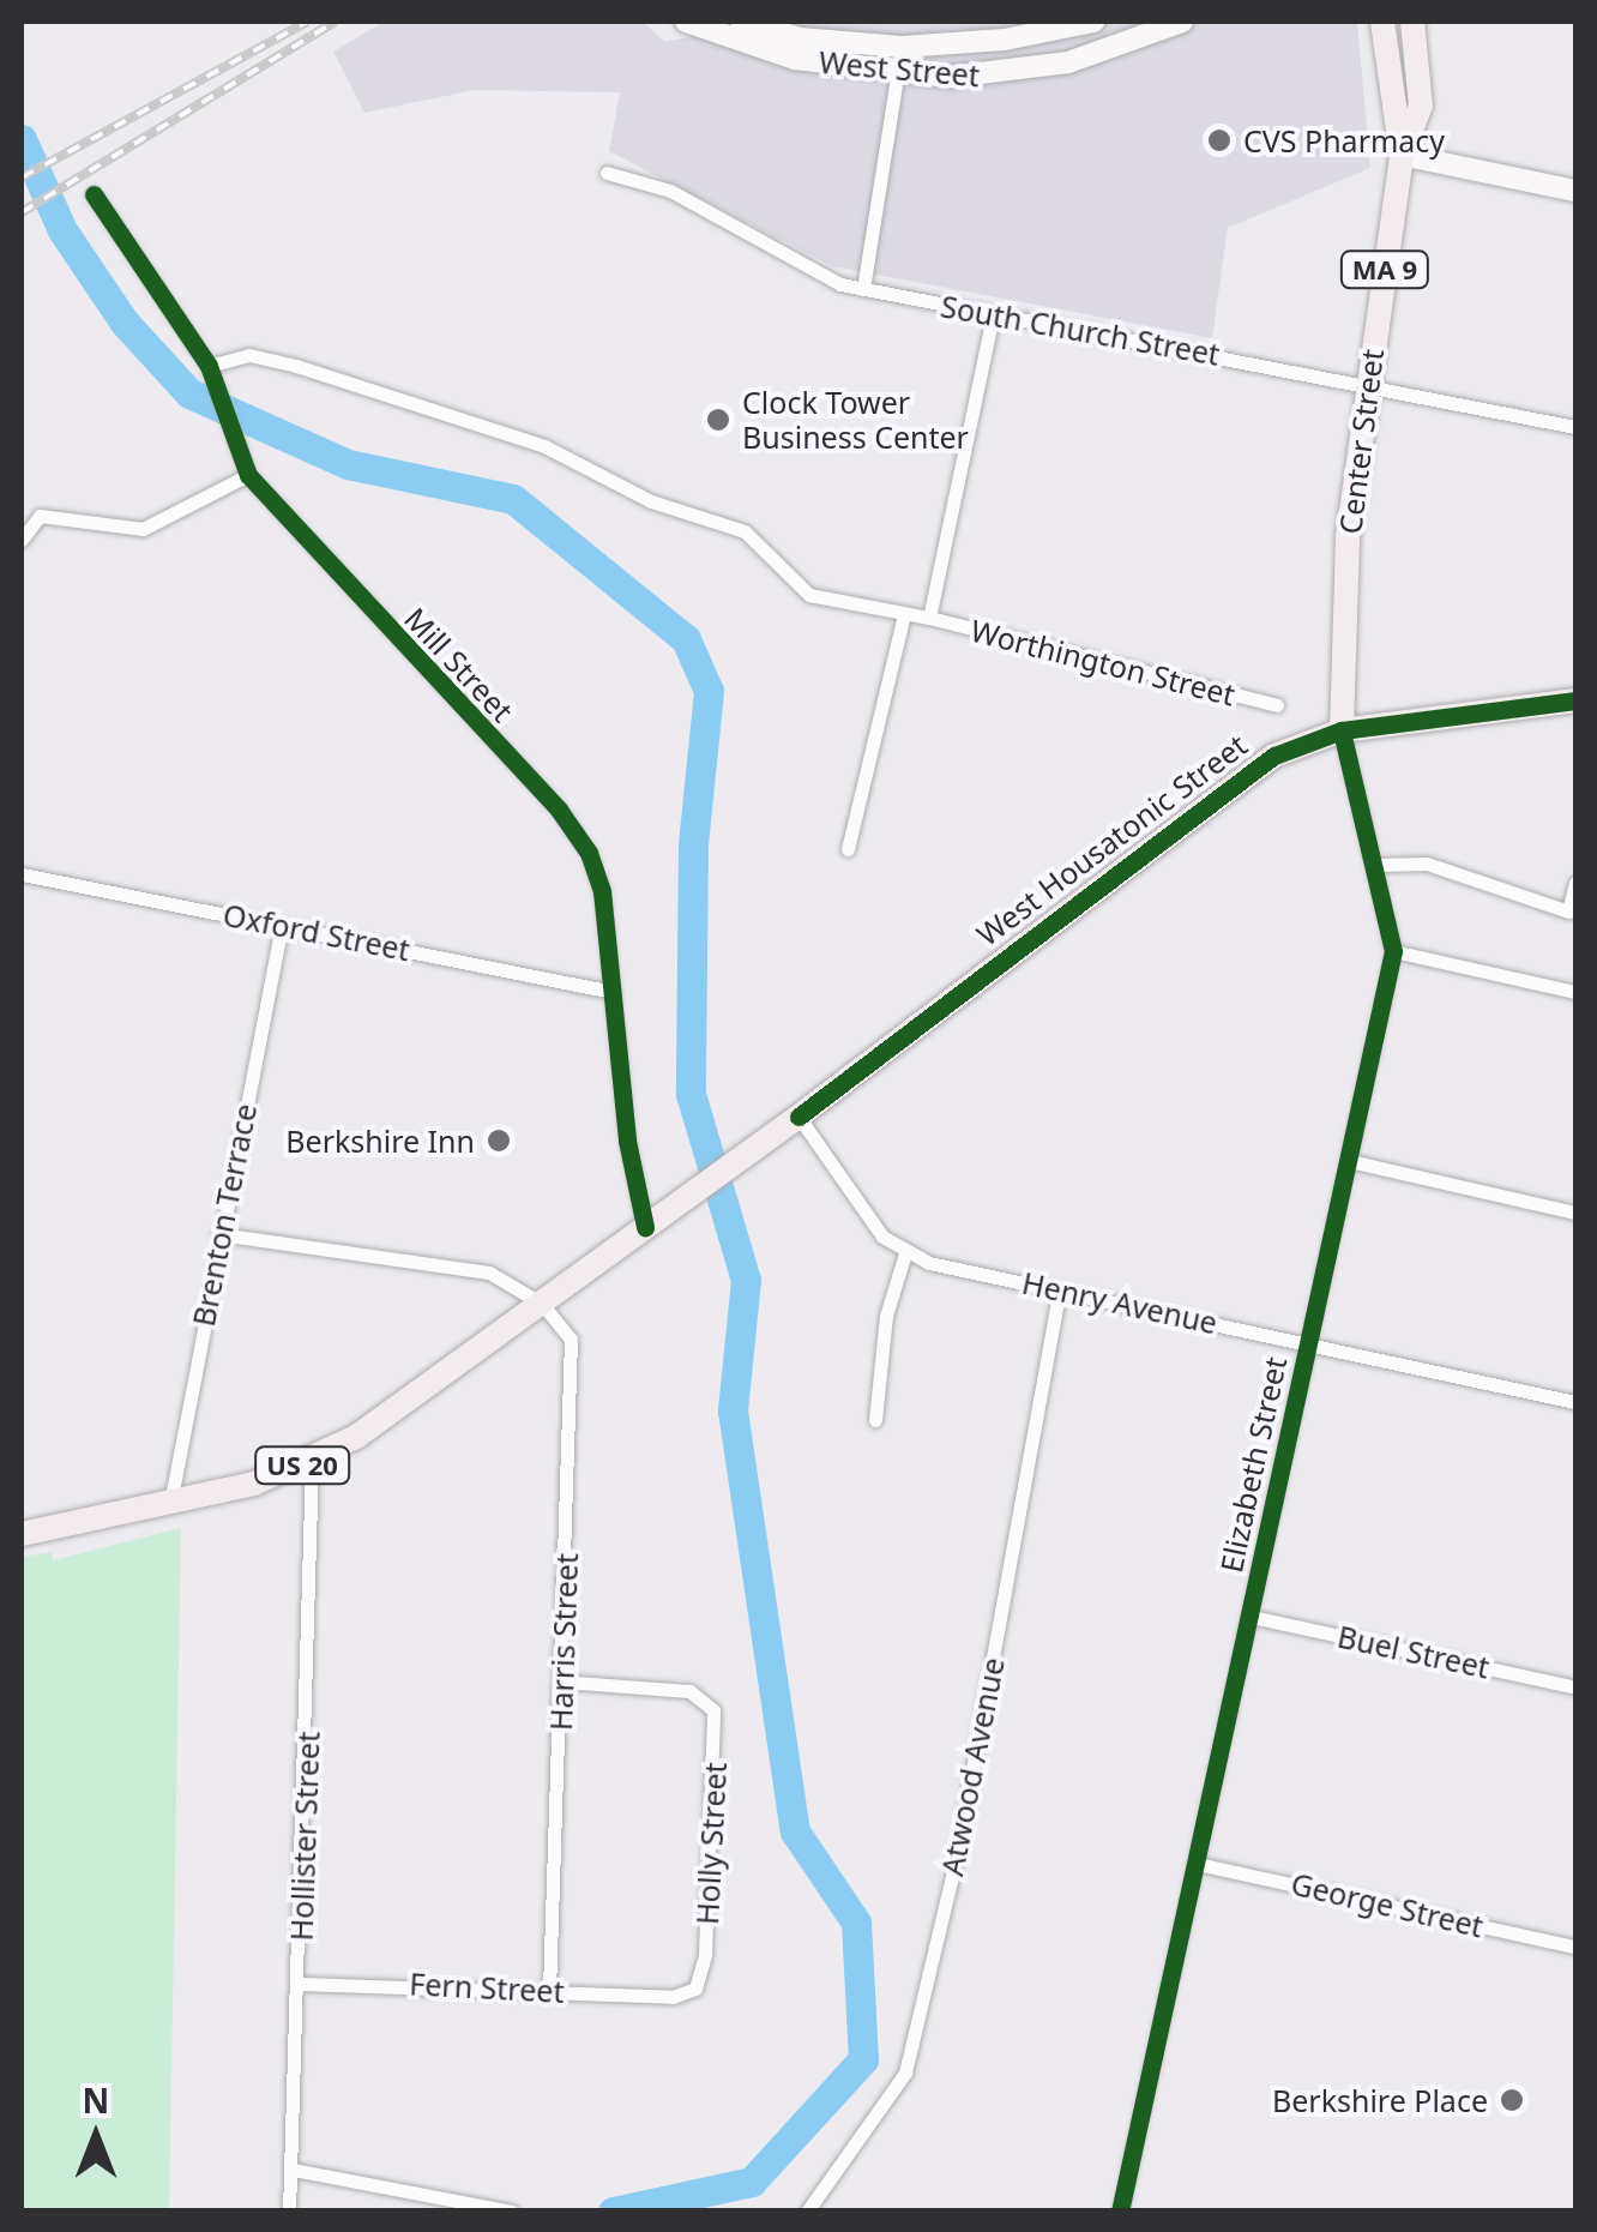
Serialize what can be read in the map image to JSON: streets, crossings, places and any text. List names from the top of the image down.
{
  "streets": {
    "highway": [
      "MA 9",
      "Center Street",
      "West Housatonic Street",
      "US 20"
    ],
    "street": [
      "West Street",
      "South Church Street",
      "Worthington Street",
      "Mill Street",
      "Oxford Street",
      "Brenton Terrace",
      "Henry Avenue",
      "Elizabeth Street",
      "Harris Street",
      "Buel Street",
      "Atwood Avenue",
      "Hollister Street",
      "Holly Street",
      "George Street",
      "Fern Street"
    ]
  },
  "crossings": [
    ["South Church Street", "Center Street"],
    ["Center Street", "West Housatonic Street"],
    ["Center Street", "Elizabeth Street"],
    ["Worthington Street", "Mill Street"],
    ["Mill Street", "West Housatonic Street"],
    ["Mill Street", "Oxford Street"],
    ["West Housatonic Street", "Brenton Terrace"],
    ["West Housatonic Street", "Elizabeth Street"],
    ["West Housatonic Street", "Harris Street"],
    ["West Housatonic Street", "Hollister Street"],
    ["Oxford Street", "Brenton Terrace"],
    ["Henry Avenue", "Elizabeth Street"],
    ["Henry Avenue", "Atwood Avenue"],
    ["Elizabeth Street", "Buel Street"],
    ["Elizabeth Street", "George Street"],
    ["Harris Street", "Holly Street"],
    ["Harris Street", "Fern Street"],
    ["Hollister Street", "Fern Street"],
    ["Holly Street", "Fern Street"]
  ],
  "places": [
    "CVS Pharmacy",
    "Clock Tower Business Center",
    "Berkshire Inn",
    "Berkshire Place"
  ],
  "north": "top"
}
